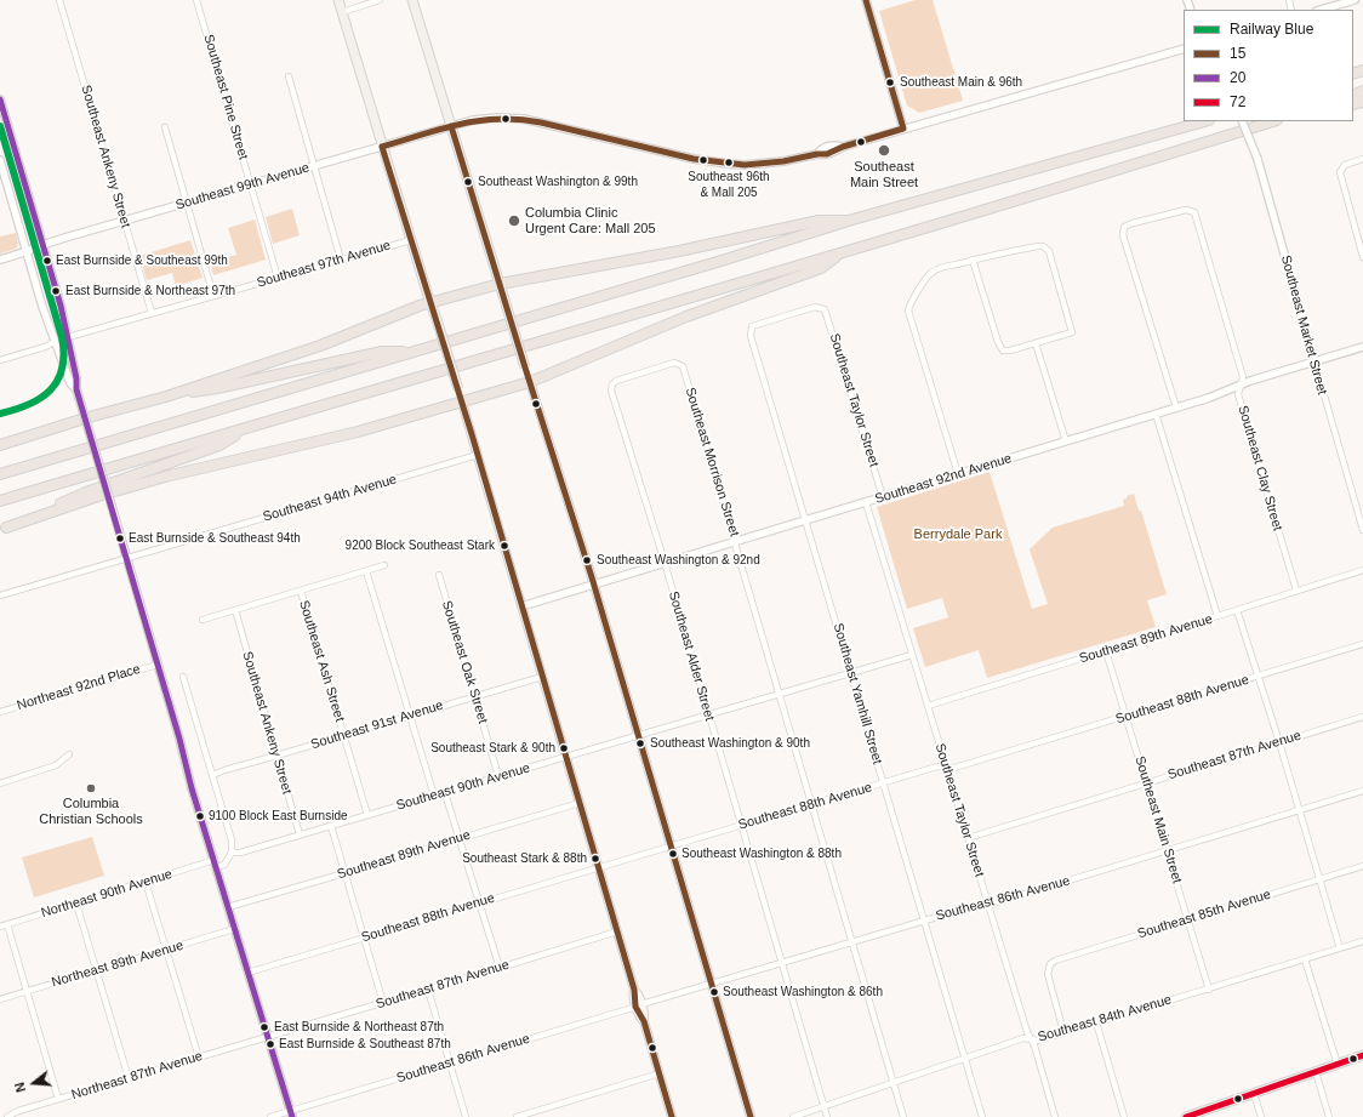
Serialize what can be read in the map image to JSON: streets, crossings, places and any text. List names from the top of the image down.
{
  "streets": {
    "street": [
      "Southeast Pine Street",
      "Southeast Ankeny Street",
      "Southeast 99th Avenue",
      "Southeast 97th Avenue",
      "Southeast Market Street",
      "Southeast Taylor Street",
      "Southeast Morrison Street",
      "Southeast Clay Street",
      "Southeast 92nd Avenue",
      "Southeast 94th Avenue",
      "Southeast 89th Avenue",
      "Southeast Alder Street",
      "Southeast Ash Street",
      "Southeast Oak Street",
      "Northeast 92nd Place",
      "Southeast Yamhill Street",
      "Southeast 88th Avenue",
      "Southeast 91st Avenue",
      "Southeast 87th Avenue",
      "Southeast 90th Avenue",
      "Southeast Main Street",
      "Northeast 90th Avenue",
      "Southeast 86th Avenue",
      "Southeast 85th Avenue",
      "Northeast 89th Avenue",
      "Southeast 84th Avenue",
      "Northeast 87th Avenue"
    ]
  },
  "crossings": [
    ["Southeast Pine Street", "Southeast 99th Avenue"],
    ["Southeast Pine Street", "Southeast 97th Avenue"],
    ["Southeast Ankeny Street", "Southeast 99th Avenue"],
    ["Southeast Ankeny Street", "Southeast 97th Avenue"],
    ["Southeast Ankeny Street", "Southeast 91st Avenue"],
    ["Southeast Ankeny Street", "Southeast 90th Avenue"],
    ["Southeast Market Street", "Southeast 92nd Avenue"],
    ["Southeast Taylor Street", "Southeast 92nd Avenue"],
    ["Southeast Taylor Street", "Southeast 89th Avenue"],
    ["Southeast Taylor Street", "Southeast Yamhill Street"],
    ["Southeast Taylor Street", "Southeast 88th Avenue"],
    ["Southeast Taylor Street", "Southeast 87th Avenue"],
    ["Southeast Taylor Street", "Southeast 90th Avenue"],
    ["Southeast Taylor Street", "Southeast 86th Avenue"],
    ["Southeast Taylor Street", "Southeast 84th Avenue"],
    ["Southeast Morrison Street", "Southeast 92nd Avenue"],
    ["Southeast Morrison Street", "Southeast Alder Street"],
    ["Southeast Morrison Street", "Southeast 88th Avenue"],
    ["Southeast Morrison Street", "Southeast 90th Avenue"],
    ["Southeast Morrison Street", "Southeast 86th Avenue"],
    ["Southeast Morrison Street", "Southeast 84th Avenue"],
    ["Southeast Clay Street", "Southeast 92nd Avenue"],
    ["Southeast Clay Street", "Southeast 89th Avenue"],
    ["Southeast 92nd Avenue", "Southeast Alder Street"],
    ["Southeast 92nd Avenue", "Southeast Yamhill Street"],
    ["Southeast 89th Avenue", "Southeast Main Street"],
    ["Southeast Alder Street", "Southeast 88th Avenue"],
    ["Southeast Alder Street", "Southeast 90th Avenue"],
    ["Southeast Alder Street", "Southeast 86th Avenue"],
    ["Southeast Alder Street", "Southeast 84th Avenue"],
    ["Southeast Ash Street", "Southeast 91st Avenue"],
    ["Southeast Ash Street", "Southeast 90th Avenue"],
    ["Southeast Oak Street", "Southeast 91st Avenue"],
    ["Southeast Oak Street", "Southeast 90th Avenue"],
    ["Southeast Yamhill Street", "Southeast 88th Avenue"],
    ["Southeast Yamhill Street", "Southeast 90th Avenue"],
    ["Southeast Yamhill Street", "Southeast 86th Avenue"],
    ["Southeast Yamhill Street", "Southeast 84th Avenue"],
    ["Southeast 88th Avenue", "Southeast Main Street"],
    ["Southeast 87th Avenue", "Southeast Main Street"],
    ["Southeast 87th Avenue", "Northeast 87th Avenue"],
    ["Southeast Main Street", "Southeast 86th Avenue"],
    ["Southeast Main Street", "Southeast 85th Avenue"],
    ["Southeast Main Street", "Southeast 84th Avenue"],
    ["Southeast 85th Avenue", "Southeast 84th Avenue"]
  ],
  "parks": ["Berrydale Park"],
  "places": [
    "Southeast Main & 96th",
    "Southeast Main Street",
    "Southeast 96th & Mall 205",
    "Southeast Washington & 99th",
    "Columbia Clinic Urgent Care: Mall 205",
    "East Burnside & Southeast 99th",
    "East Burnside & Northeast 97th",
    "East Burnside & Southeast 94th",
    "9200 Block Southeast Stark",
    "Southeast Washington & 92nd",
    "Southeast Washington & 90th",
    "Southeast Stark & 90th",
    "Columbia Christian Schools",
    "9100 Block East Burnside",
    "Southeast Washington & 88th",
    "Southeast Stark & 88th",
    "Southeast Washington & 86th",
    "East Burnside & Northeast 87th",
    "East Burnside & Southeast 87th"
  ],
  "lines": [
    "transit line 15",
    "transit line 20",
    "rail line Blue",
    "transit line 72"
  ],
  "legend": [
    "Railway Blue",
    "15",
    "20",
    "72"
  ],
  "north": "left"
}
